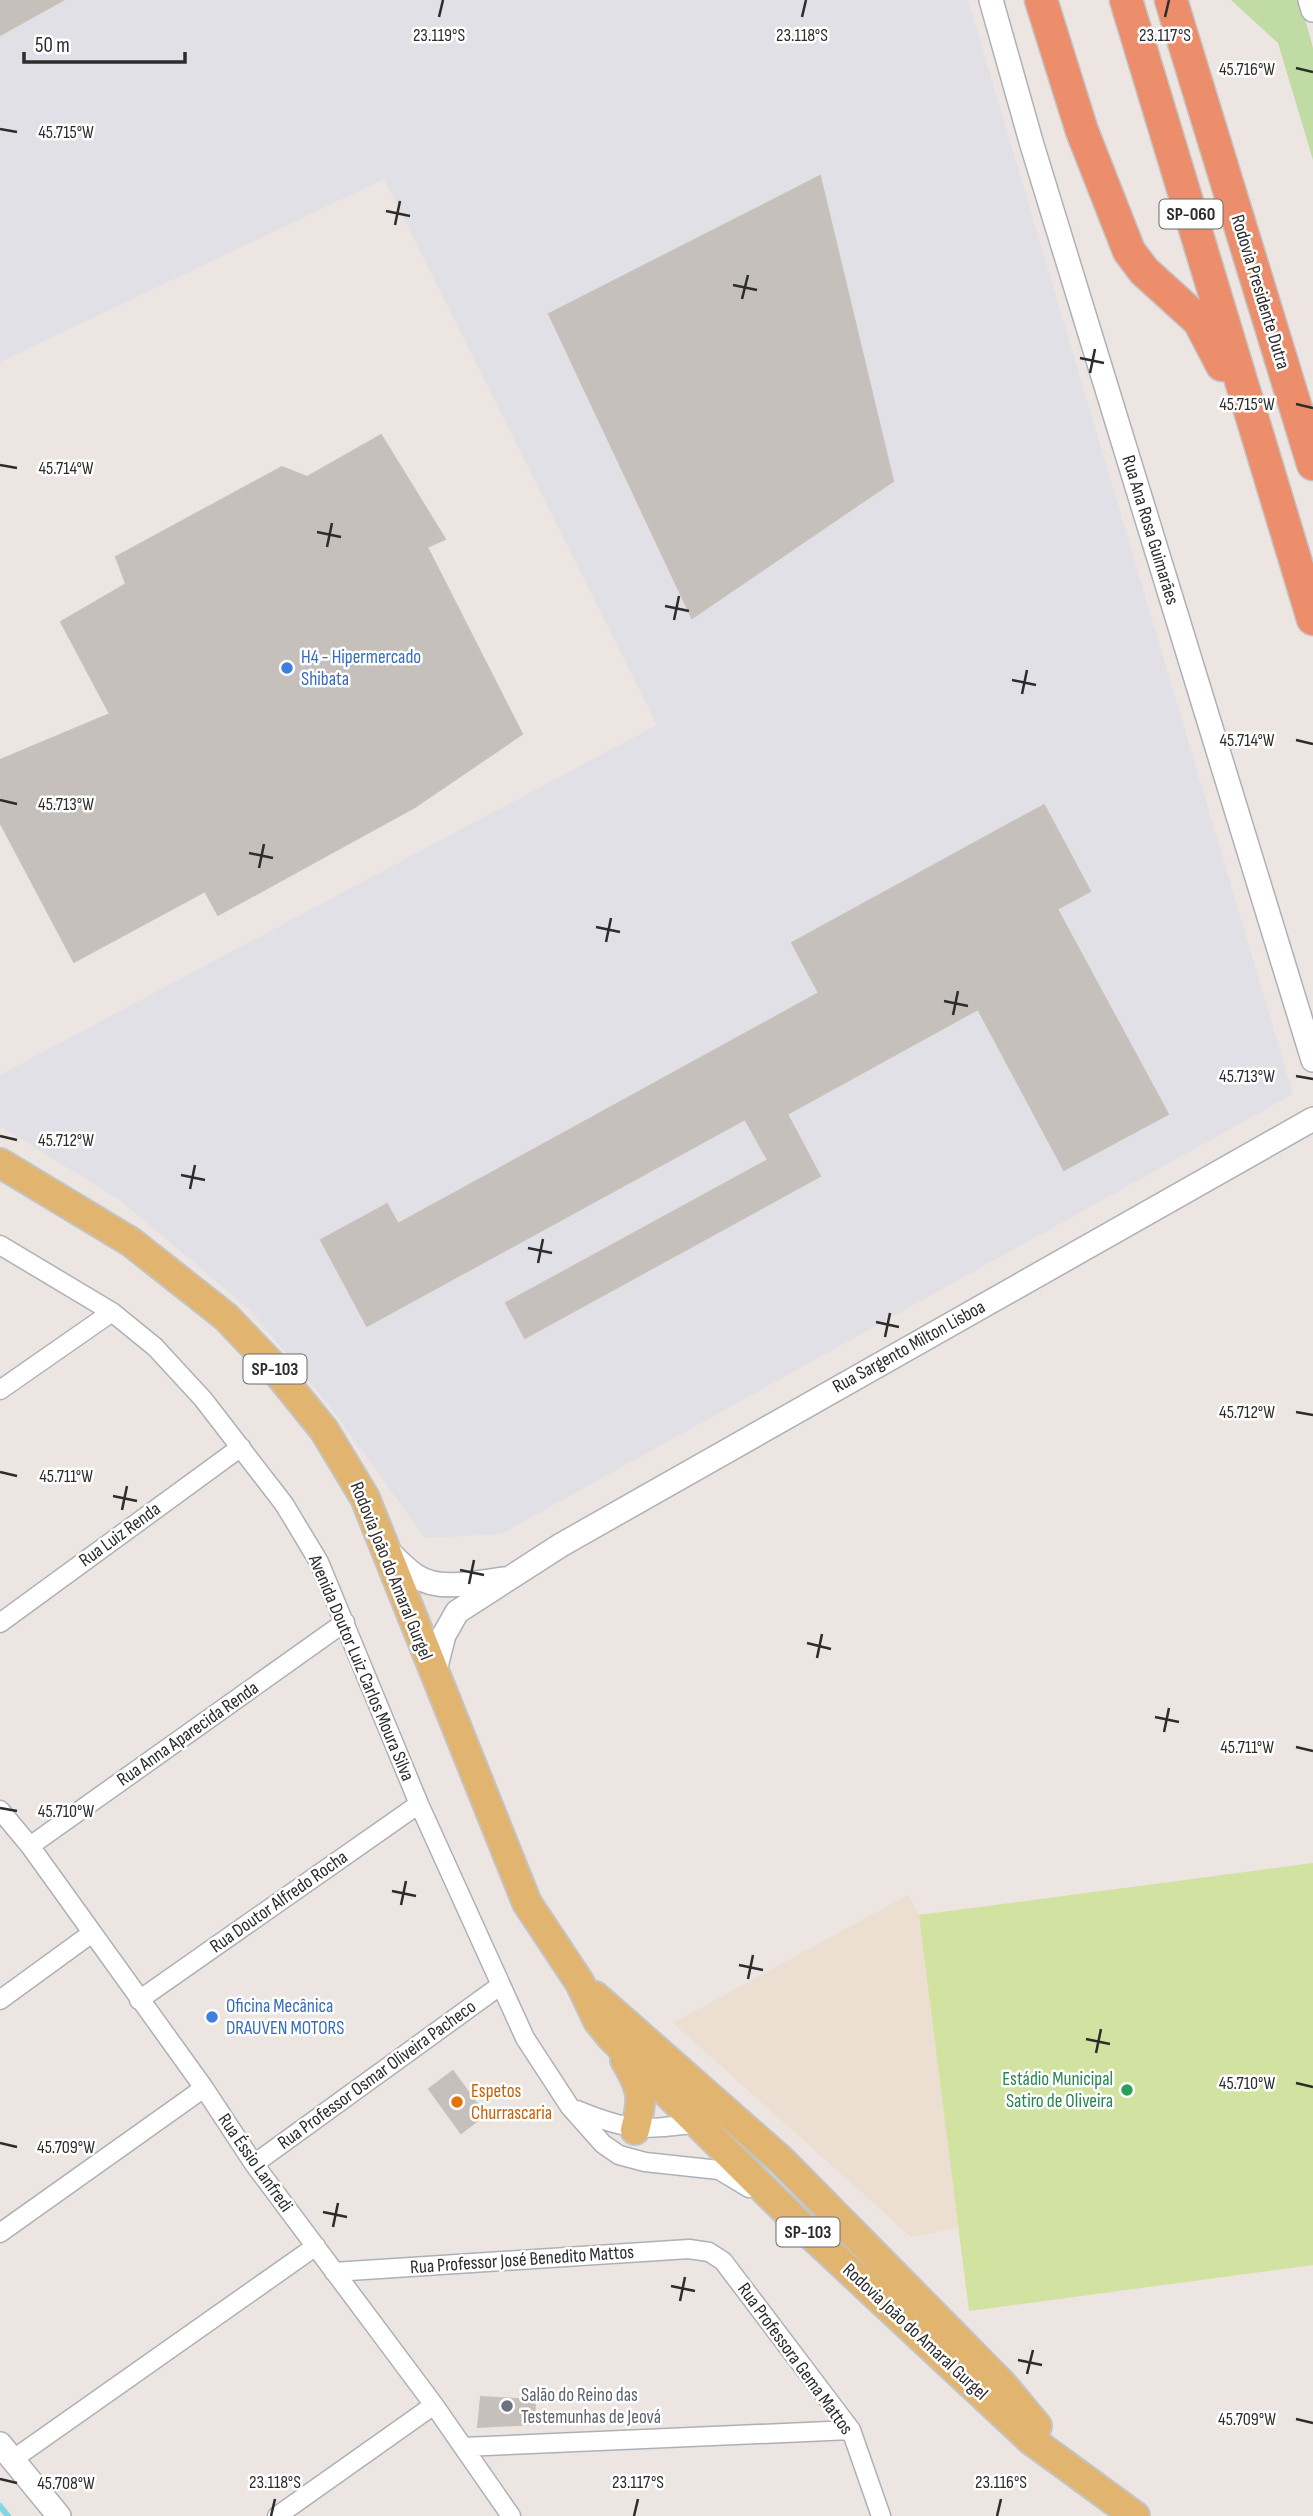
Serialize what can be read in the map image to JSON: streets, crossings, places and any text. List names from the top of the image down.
{
  "streets": {
    "highway": ["SP-060", "Rodovia Presidente Dutra"],
    "main road": ["SP-103", "Rodovia João do Amaral Gurgel"],
    "street": [
      "Rua Ana Rosa Guimarães",
      "Rua Sargento Milton Lisboa",
      "Rua Luiz Renda",
      "Avenida Doutor Luiz Carlos Moura Silva",
      "Rua Anna Aparecida Renda",
      "Rua Doutor Alfredo Rocha",
      "Rua Professor Osmar Oliveira Pacheco",
      "Rua Éssio Lanfredi",
      "Rua Professor José Benedito Mattos",
      "Rua Professora Gema Mattos"
    ]
  },
  "crossings": [
    ["Rua Sargento Milton Lisboa", "Rodovia João do Amaral Gurgel"],
    ["Rua Luiz Renda", "Avenida Doutor Luiz Carlos Moura Silva"],
    ["Rodovia João do Amaral Gurgel", "Avenida Doutor Luiz Carlos Moura Silva"],
    ["Avenida Doutor Luiz Carlos Moura Silva", "Rua Anna Aparecida Renda"],
    ["Avenida Doutor Luiz Carlos Moura Silva", "Rua Doutor Alfredo Rocha"],
    ["Avenida Doutor Luiz Carlos Moura Silva", "Rua Professor Osmar Oliveira Pacheco"],
    ["Rua Anna Aparecida Renda", "Rua Éssio Lanfredi"],
    ["Rua Doutor Alfredo Rocha", "Rua Éssio Lanfredi"],
    ["Rua Professor Osmar Oliveira Pacheco", "Rua Éssio Lanfredi"],
    ["Rua Éssio Lanfredi", "Rua Professor José Benedito Mattos"],
    ["Rua Professor José Benedito Mattos", "Rua Professora Gema Mattos"]
  ],
  "places": [
    "H4 - Hipermercado Shibata",
    "Oficina Mecânica DRAUVEN MOTORS",
    "Estádio Municipal Satiro de Oliveira",
    "Espetos Churrascaria",
    "Salão do Reino das Testemunhas de Jeová"
  ],
  "scale_bar": "50 m",
  "coordinates": [
    "23.119°S",
    "23.118°S",
    "23.117°S",
    "45.716°W",
    "45.715°W",
    "45.714°W",
    "45.713°W",
    "45.712°W",
    "45.711°W",
    "45.710°W",
    "45.709°W",
    "23.116°S",
    "45.708°W"
  ]
}
